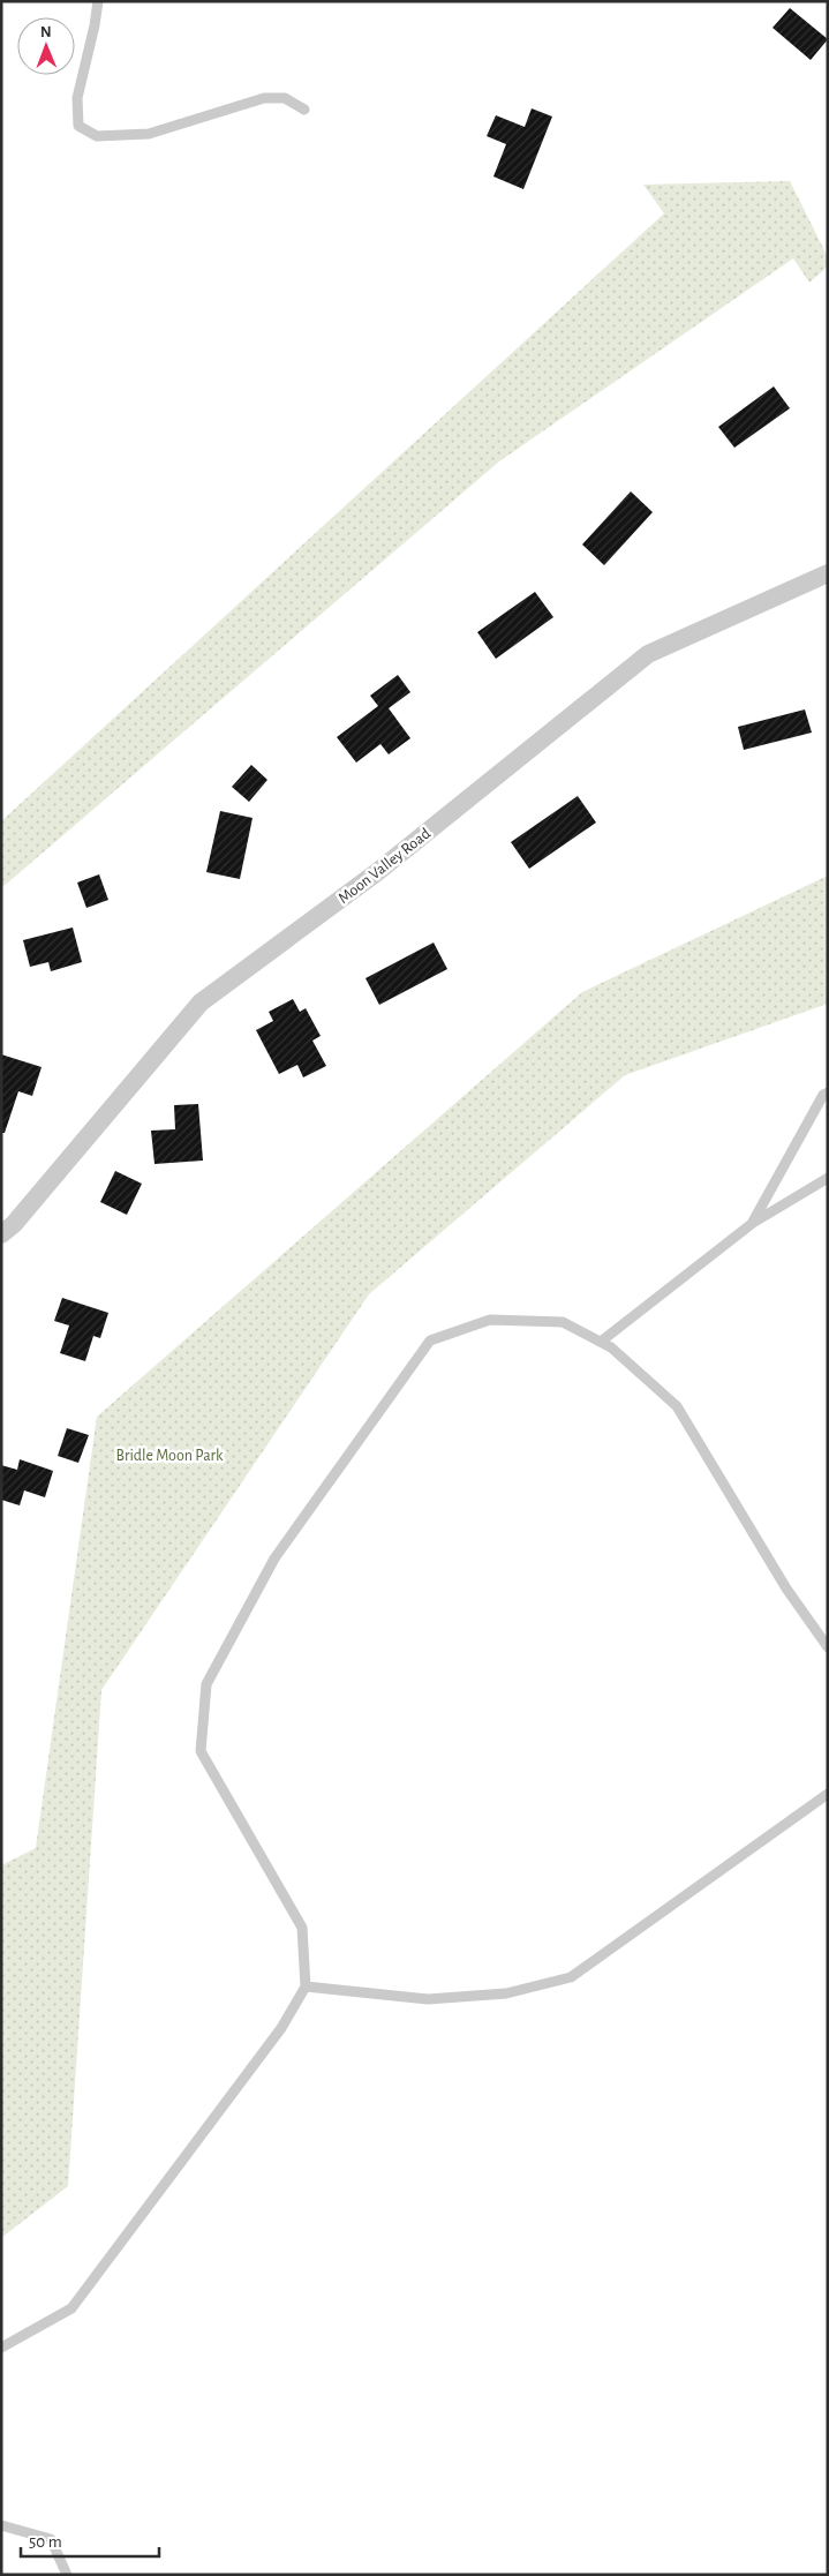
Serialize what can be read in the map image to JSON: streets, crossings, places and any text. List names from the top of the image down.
{
  "streets": {
    "street": ["Moon Valley Road"]
  },
  "parks": ["Bridle Moon Park"],
  "scale_bar": "50 m",
  "north": "top"
}
